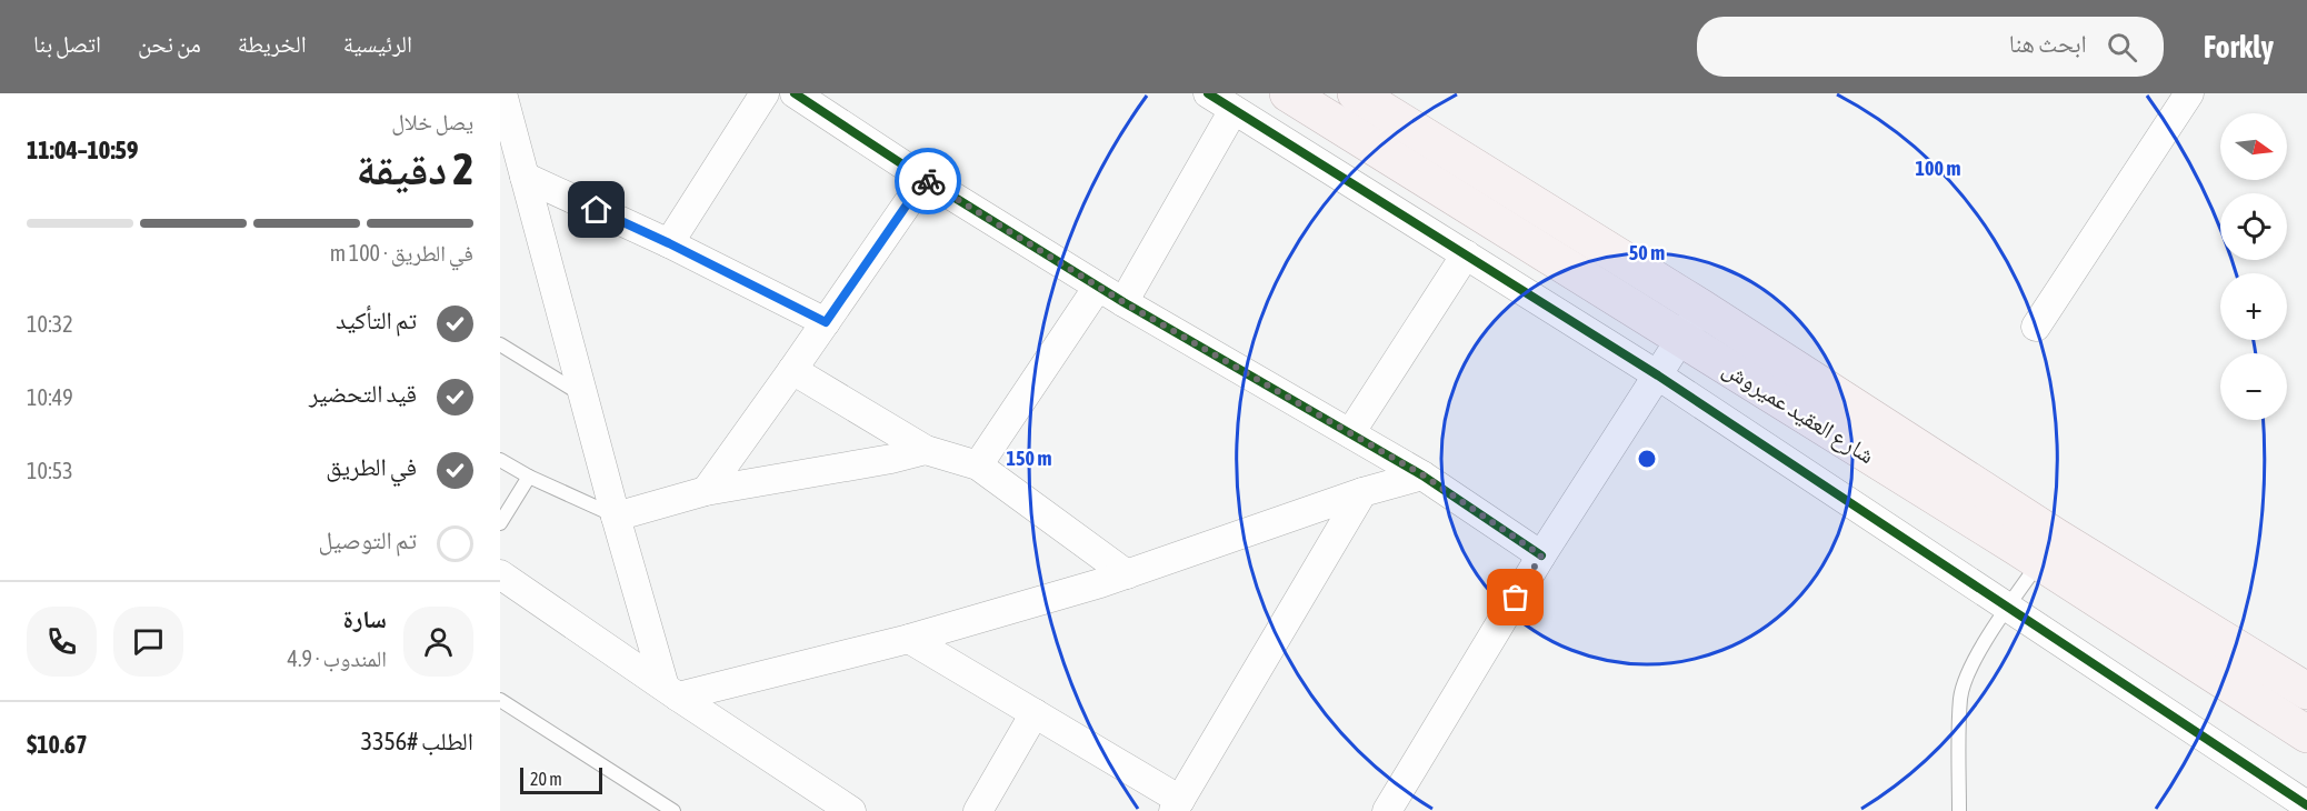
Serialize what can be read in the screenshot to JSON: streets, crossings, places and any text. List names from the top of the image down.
{
  "streets": {
    "main road": ["شارع العقيد عميروش"]
  },
  "scale_bar": "20 m",
  "north": "right",
  "page": {
    "header": "Forkly",
    "search": "ابحث هنا",
    "nav": [
      "الرئيسية",
      "الخريطة",
      "من نحن",
      "اتصل بنا"
    ],
    "heading": ["2 دقيقة", "يصل خلال", "10:59–11:04"],
    "panel": [
      "سارة",
      "المندوب · 4.9",
      "الطلب #3356",
      "$10.67"
    ],
    "map_buttons": ["+", "−"],
    "bar": "في الطريق · 100 m",
    "list": [
      ["تم التأكيد", "10:32"],
      ["قيد التحضير", "10:49"],
      ["في الطريق", "10:53"],
      "تم التوصيل"
    ],
    "scale": "20 m"
  },
  "rings": ["100 m", "50 m", "150 m"]
}
